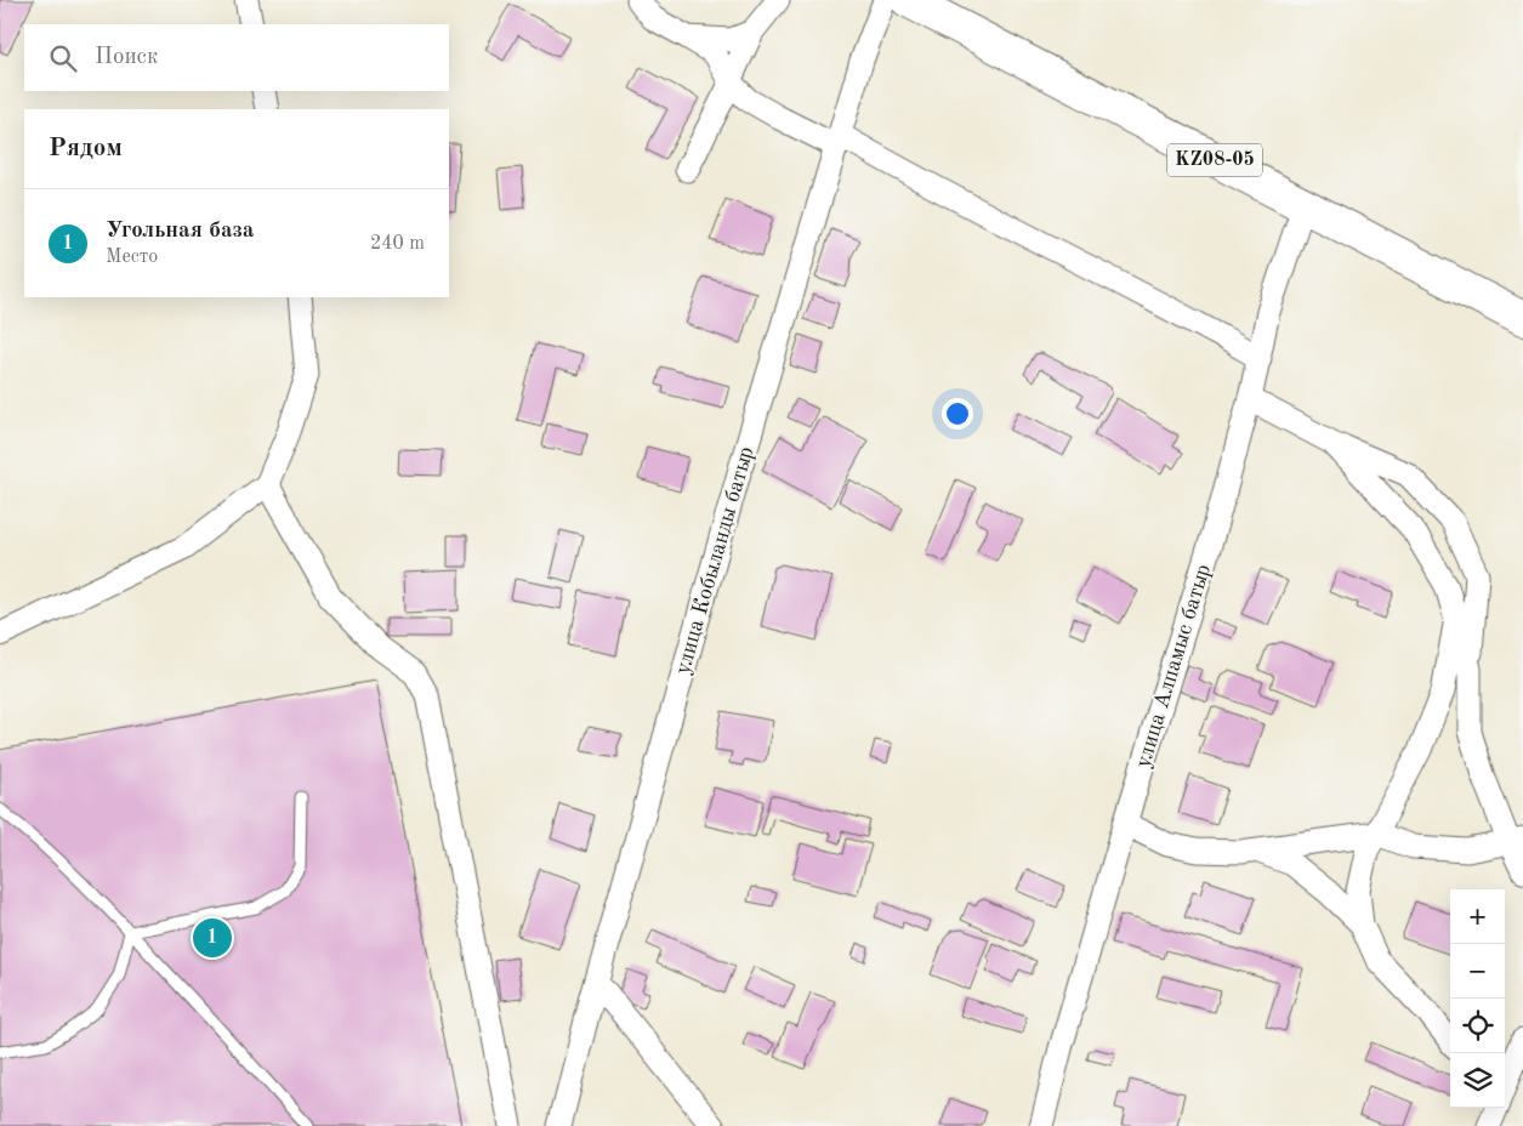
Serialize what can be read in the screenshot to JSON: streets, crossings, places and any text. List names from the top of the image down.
{
  "streets": {
    "main road": ["KZ08-05"],
    "street": ["улица Кобыланды батыр", "улица Алпамыс батыр"]
  },
  "crossings": [
    ["KZ08-05", "улица Алпамыс батыр"]
  ],
  "page": {
    "search": "Поиск",
    "heading": "Рядом",
    "list": [
      {
        "mark": "1",
        "name": "Угольная база",
        "note": "Место",
        "value": "240 m"
      }
    ],
    "map_buttons": ["+", "−"],
    "pins": "1"
  }
}
